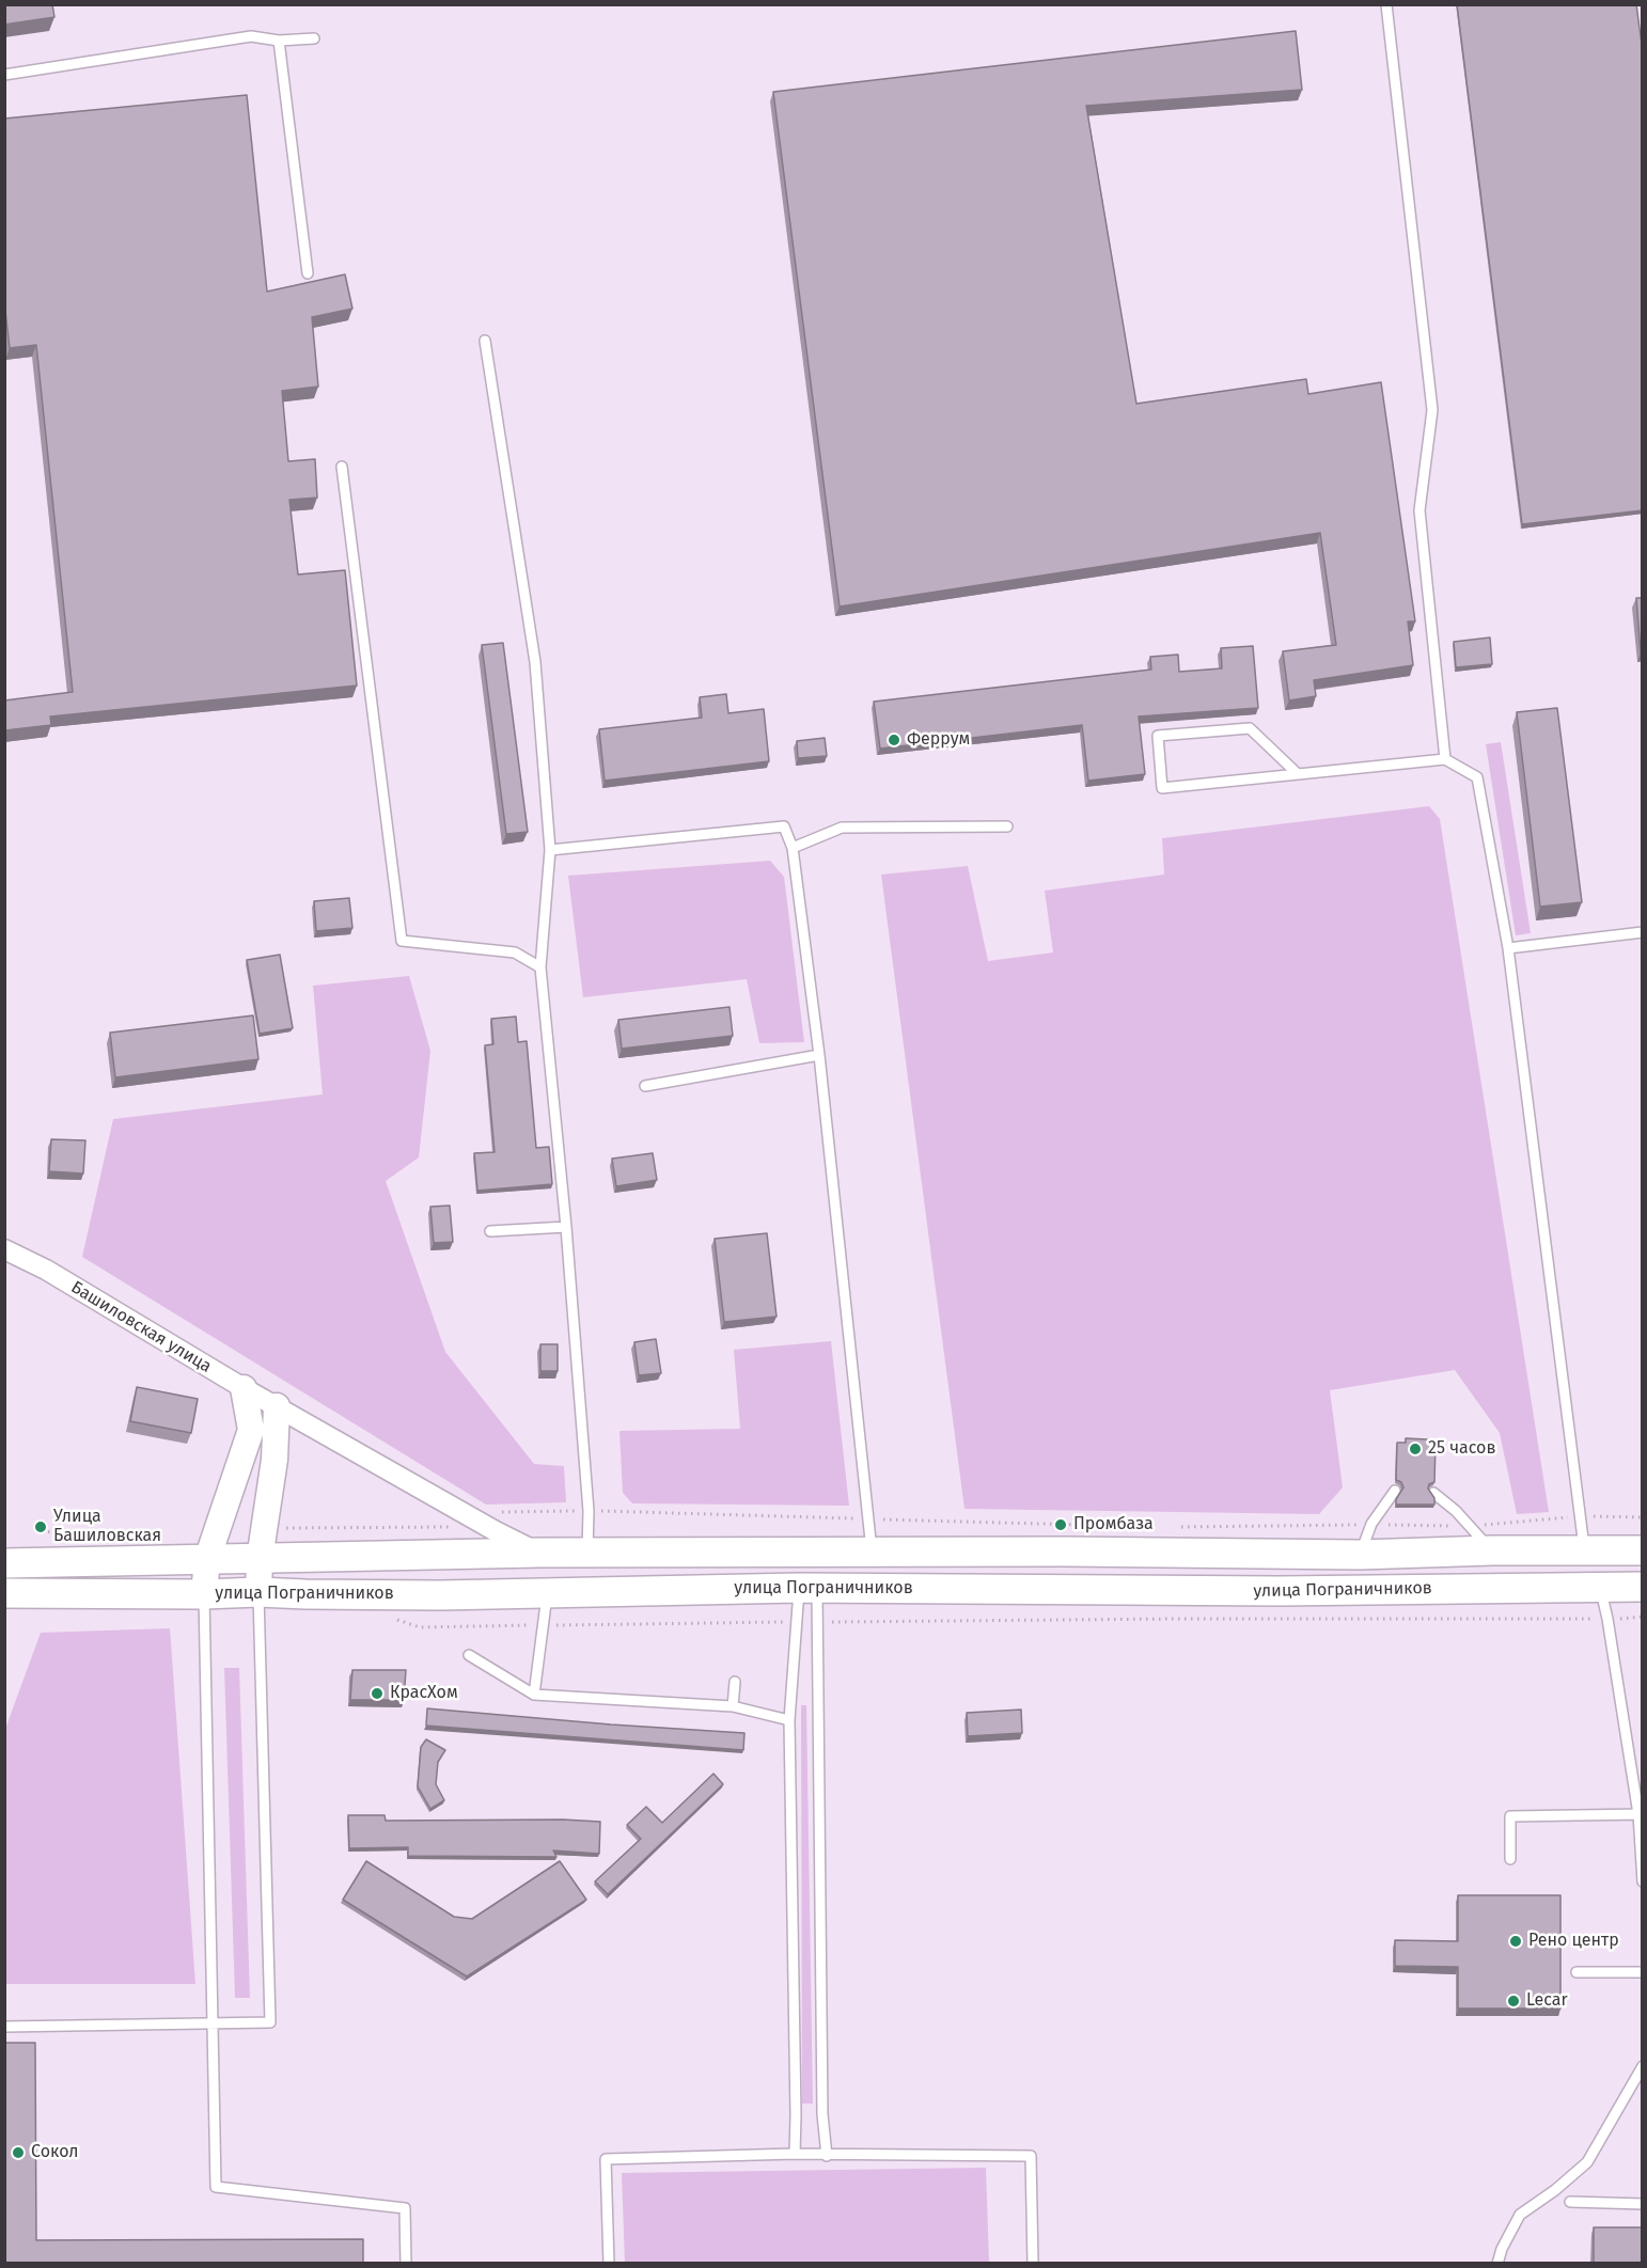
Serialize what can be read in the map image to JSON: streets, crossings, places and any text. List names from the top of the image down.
{
  "streets": {
    "main road": ["улица Пограничников"],
    "street": ["Башиловская улица"]
  },
  "crossings": [
    ["Башиловская улица", "улица Пограничников"]
  ],
  "places": [
    "Феррум",
    "25 часов",
    "Промбаза",
    "Улица Башиловская",
    "КрасХом",
    "Рено центр",
    "Lecar",
    "Сокол"
  ]
}
